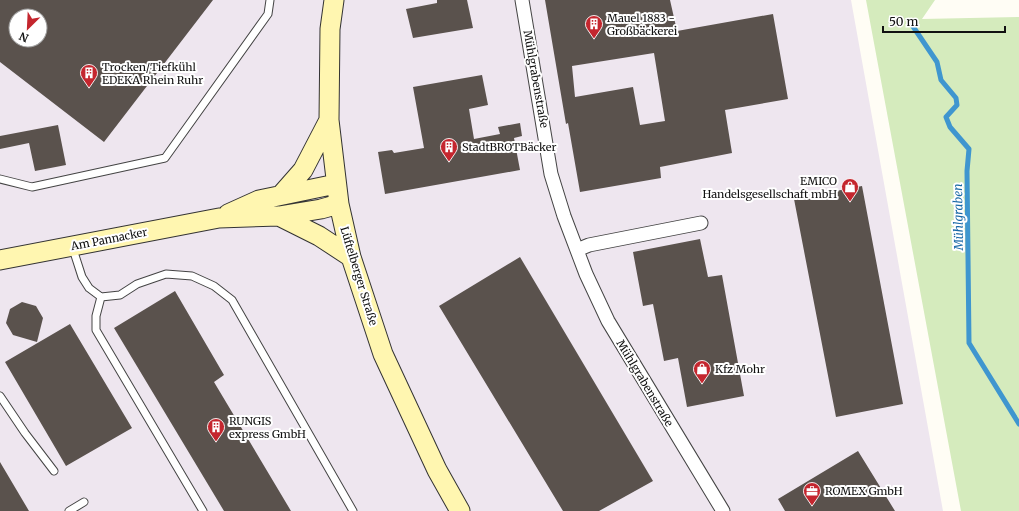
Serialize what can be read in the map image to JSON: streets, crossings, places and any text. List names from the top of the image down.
{
  "streets": {
    "main road": ["Am Pannacker", "Lüftelberger Straße"],
    "street": ["Mühlgrabenstraße"]
  },
  "crossings": [
    ["Am Pannacker", "Lüftelberger Straße"]
  ],
  "water": ["Mühlgraben"],
  "places": {
    "building": [
      "Mauel 1883 - Großbäckerei",
      "Trocken/Tiefkühl EDEKA Rhein Ruhr",
      "StadtBROTBäcker",
      "RUNGIS express GmbH"
    ],
    "shop": ["EMICO Handelsgesellschaft mbH", "Kfz Mohr"],
    "office": ["ROMEX GmbH"]
  },
  "scale_bar": "50 m",
  "north": "bottom left"
}
